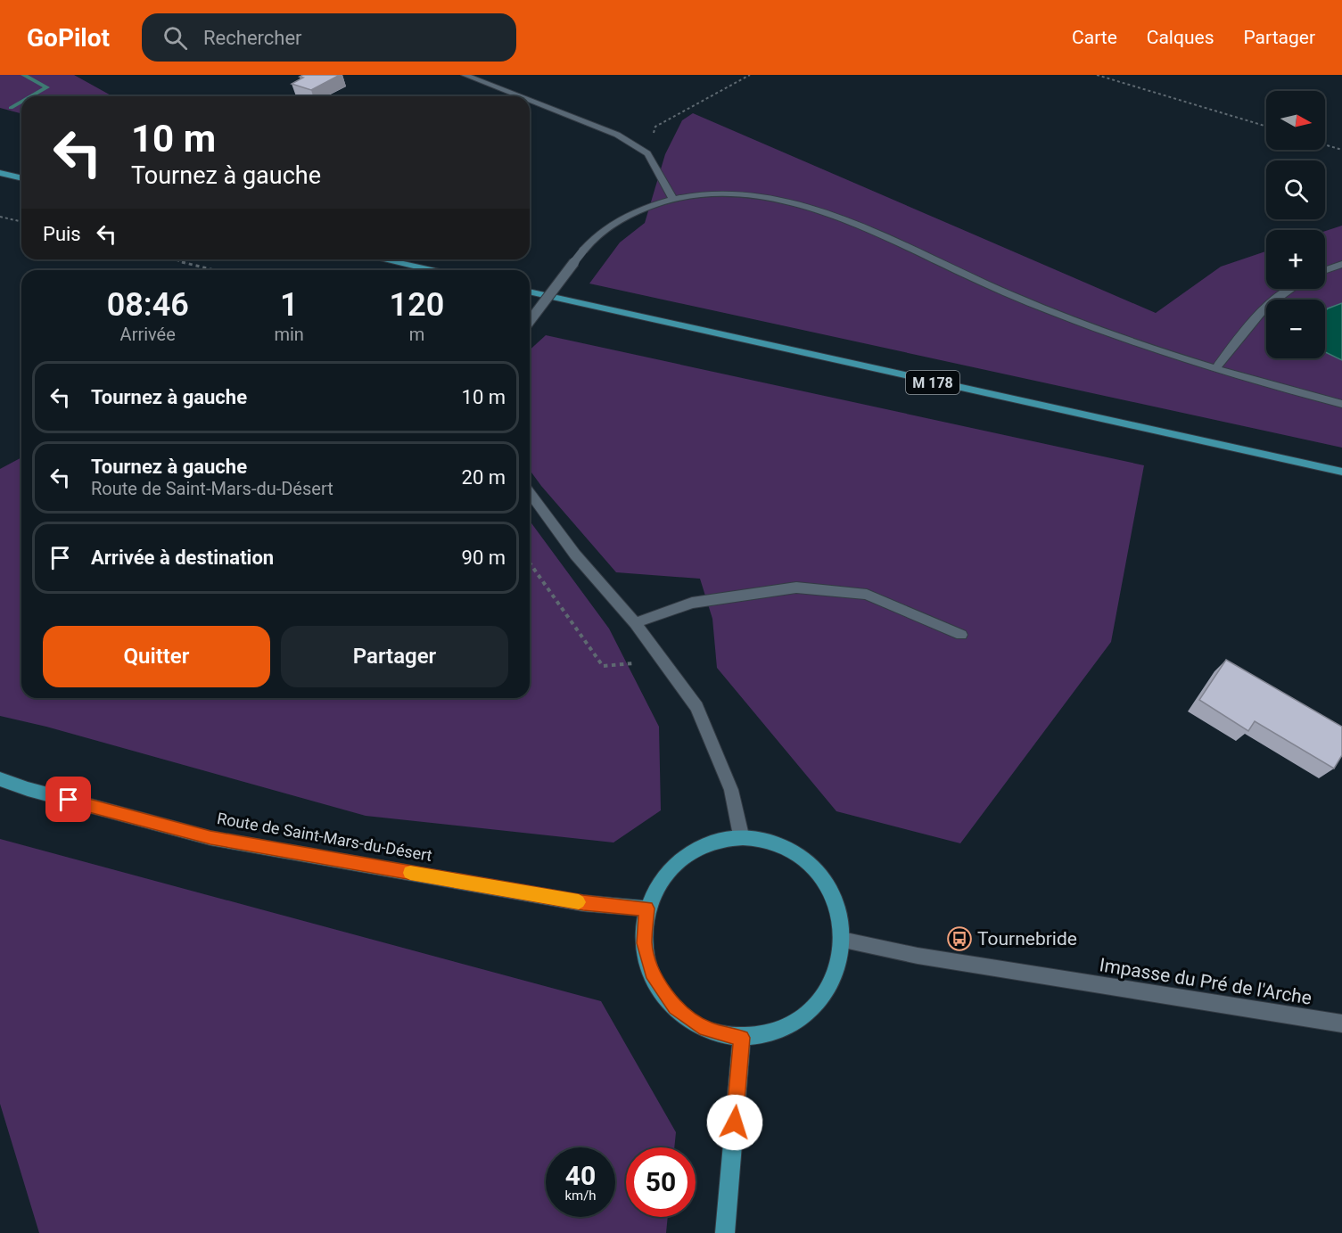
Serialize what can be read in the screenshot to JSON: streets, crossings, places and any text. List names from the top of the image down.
{
  "streets": {
    "main road": ["M 178", "Route de Saint-Mars-du-Désert"],
    "street": ["Impasse du Pré de l'Arche"]
  },
  "places": {
    "bus stop": ["Tournebride"]
  },
  "north": "right",
  "page": {
    "header": "GoPilot",
    "search": "Rechercher",
    "nav": ["Carte", "Calques", "Partager"],
    "map_buttons": ["+", "−"],
    "turn": ["10 m", "Tournez à gauche"],
    "then": "Puis",
    "eta": [
      "08:46",
      "Arrivée",
      "1",
      "min",
      "120",
      "m"
    ],
    "list": [
      {
        "name": "Tournez à gauche",
        "value": "10 m"
      },
      {
        "name": "Tournez à gauche",
        "note": "Route de Saint-Mars-du-Désert",
        "value": "20 m"
      },
      {
        "name": "Arrivée à destination",
        "value": "90 m"
      }
    ],
    "buttons": ["Quitter", "Partager"],
    "speed": "40 km/h",
    "limit": "50"
  }
}
